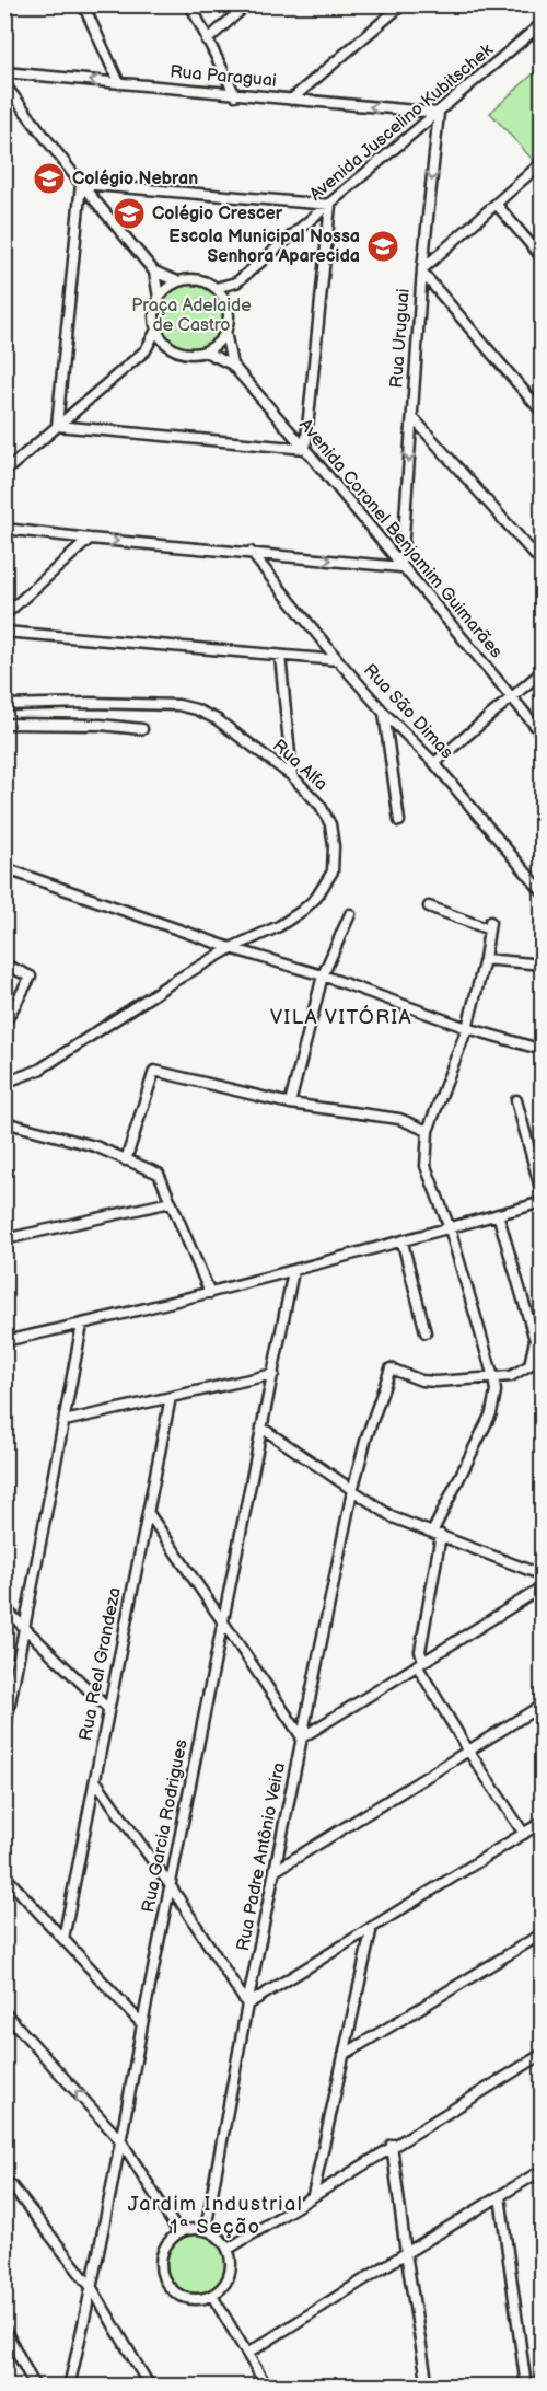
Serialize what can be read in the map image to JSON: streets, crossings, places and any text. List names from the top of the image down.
{
  "streets": {
    "street": [
      "Rua Paraguai",
      "Avenida Juscelino Kubitschek",
      "Rua Uruguai",
      "Avenida Coronel Benjamim Guimarães",
      "Rua São Dimas",
      "Rua Alfa",
      "Rua Real Grandeza",
      "Rua Garcia Rodrigues",
      "Rua Padre Antônio Veira"
    ]
  },
  "crossings": [
    ["Rua Paraguai", "Avenida Juscelino Kubitschek"],
    ["Rua Paraguai", "Rua Uruguai"],
    ["Avenida Juscelino Kubitschek", "Rua Uruguai"],
    ["Avenida Juscelino Kubitschek", "Avenida Coronel Benjamim Guimarães"],
    ["Rua Uruguai", "Avenida Coronel Benjamim Guimarães"]
  ],
  "one_way": ["Rua Paraguai", "Rua Uruguai"],
  "districts": ["VILA VITÓRIA", "Jardim Industrial 1ª Seção"],
  "parks": ["Praça Adelaide de Castro"],
  "places": {
    "school or university": ["Colégio Nebran", "Colégio Crescer", "Escola Municipal Nossa Senhora Aparecida"]
  }
}
